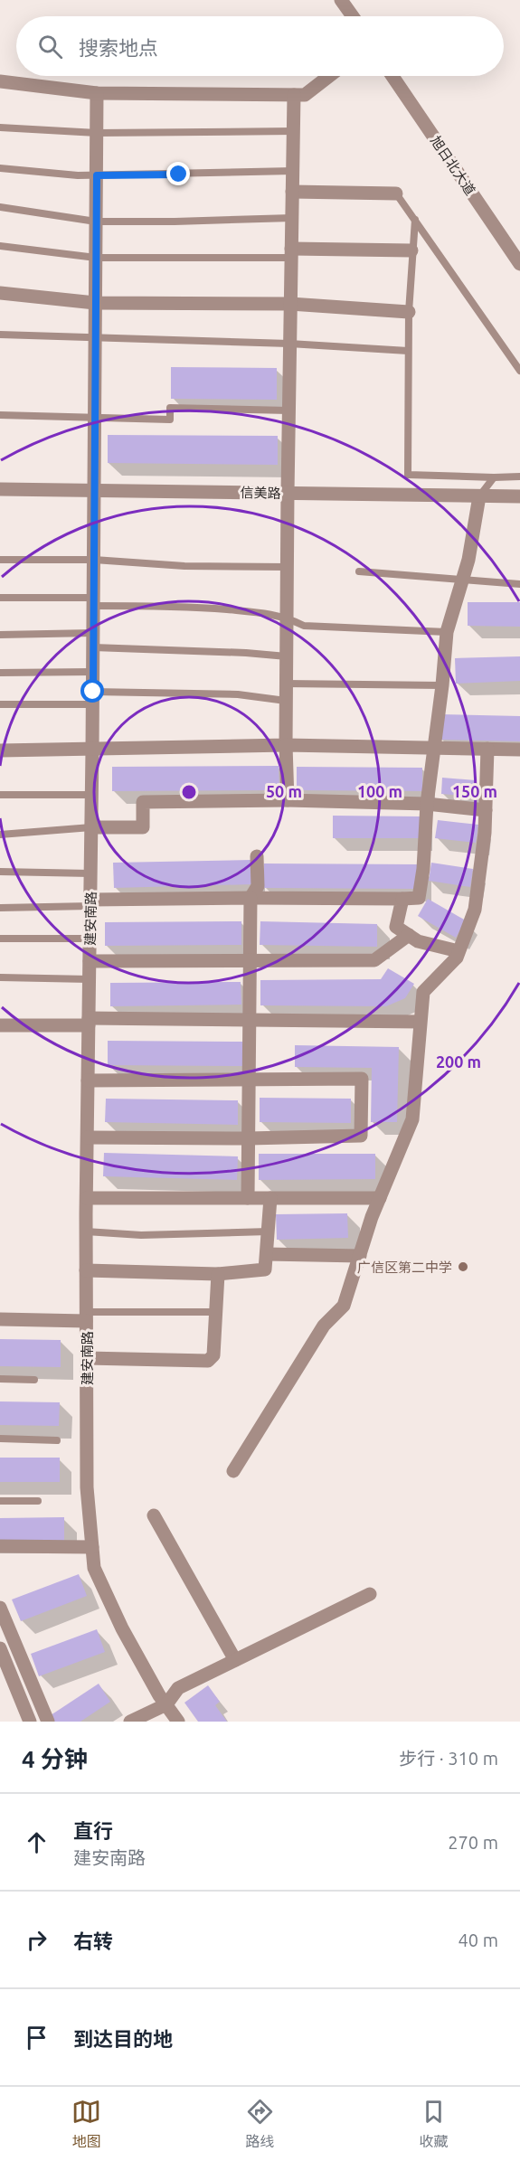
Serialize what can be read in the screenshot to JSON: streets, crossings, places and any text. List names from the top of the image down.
{
  "streets": {
    "street": ["旭日北大道", "信美路", "建安南路"]
  },
  "crossings": [
    ["信美路", "建安南路"]
  ],
  "places": ["广信区第二中学"],
  "page": {
    "search": "搜索地点",
    "heading": ["4 分钟", "步行 · 310 m"],
    "list": [
      ["直行", "建安南路", "270 m"],
      ["右转", "40 m"],
      "到达目的地"
    ],
    "nav": ["地图", "路线", "收藏"]
  },
  "rings": [
    "50 m",
    "100 m",
    "150 m",
    "200 m"
  ]
}
